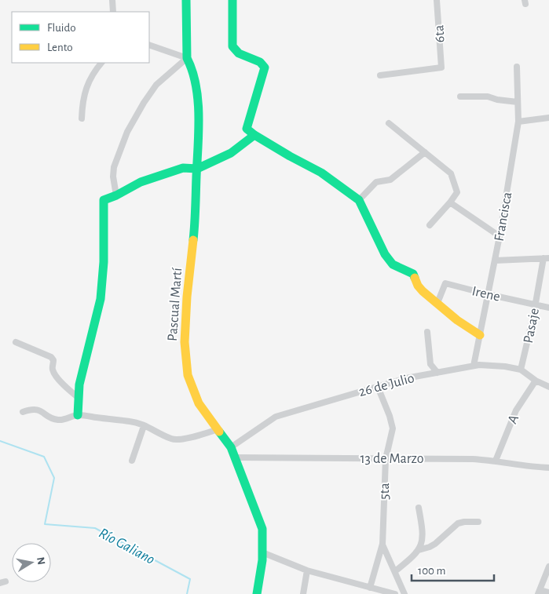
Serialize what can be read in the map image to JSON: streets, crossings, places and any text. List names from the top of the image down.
{
  "streets": {
    "street": [
      "6ta",
      "Francisca",
      "Irene",
      "Pascual Martí",
      "Pasaje",
      "26 de Julio",
      "A",
      "13 de Marzo",
      "5ta"
    ]
  },
  "crossings": [
    ["Francisca", "Irene"],
    ["Francisca", "26 de Julio"],
    ["Irene", "Pasaje"],
    ["Pascual Martí", "26 de Julio"],
    ["Pascual Martí", "13 de Marzo"],
    ["Pasaje", "26 de Julio"],
    ["26 de Julio", "A"],
    ["26 de Julio", "5ta"],
    ["A", "13 de Marzo"],
    ["13 de Marzo", "5ta"]
  ],
  "water": ["Río Galiano"],
  "legend": ["Fluido", "Lento"],
  "scale_bar": "100 m",
  "north": "right"
}
